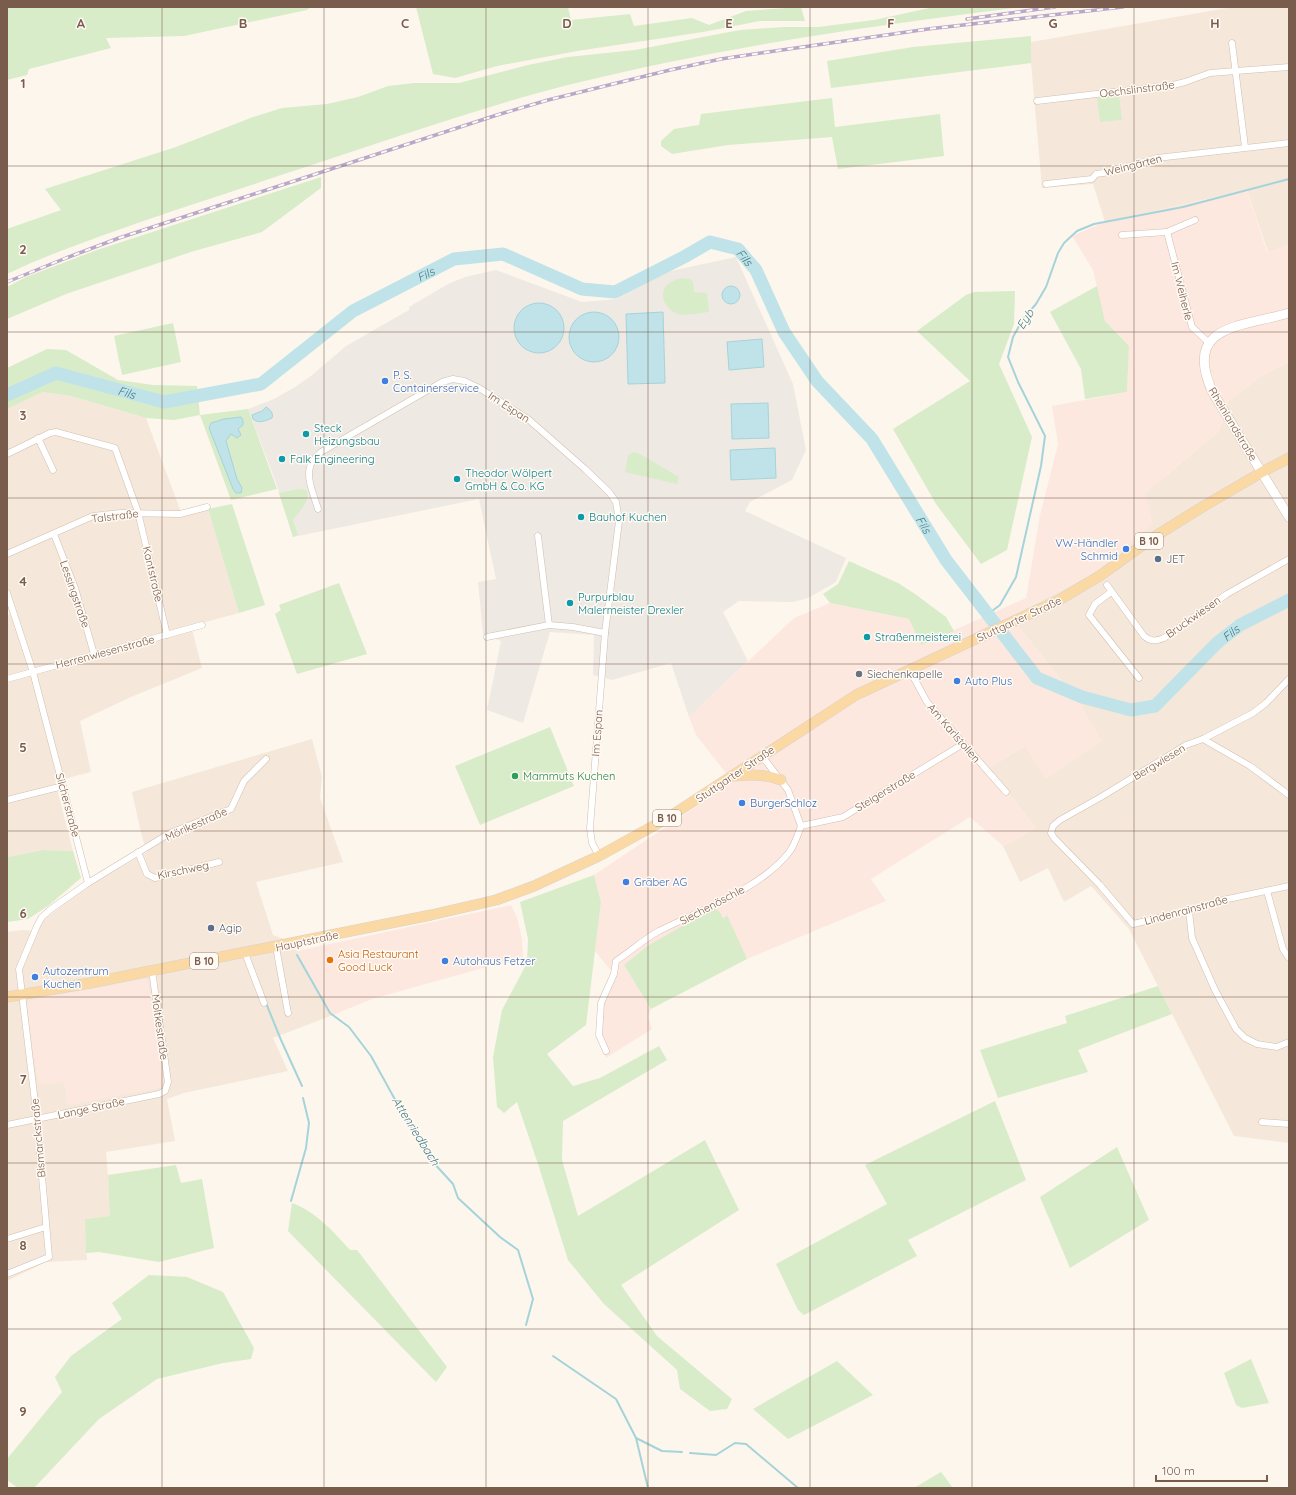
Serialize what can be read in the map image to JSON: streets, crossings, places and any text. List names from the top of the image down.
{
  "streets": {
    "main road": [
      "Rheinlandstraße",
      "B 10",
      "Stuttgarter Straße",
      "Hauptstraße"
    ],
    "street": [
      "Oechslinstraße",
      "Weingärten",
      "Im Weiherle",
      "Im Espan",
      "Talstraße",
      "Kantstraße",
      "Lessingstraße",
      "Bruckwiesen",
      "Herrenwiesenstraße",
      "Am Karlstollen",
      "Bergwiesen",
      "Steigerstraße",
      "Silcherstraße",
      "Mörikestraße",
      "Kirschweg",
      "Siechenöschle",
      "Lindenrainstraße",
      "Moltkestraße",
      "Lange Straße",
      "Bismarckstraße"
    ]
  },
  "crossings": [
    ["Im Weiherle", "Rheinlandstraße"],
    ["Im Espan", "Stuttgarter Straße"],
    ["Im Espan", "Hauptstraße"],
    ["Rheinlandstraße", "Stuttgarter Straße"],
    ["Talstraße", "Kantstraße"],
    ["Talstraße", "Lessingstraße"],
    ["Kantstraße", "Herrenwiesenstraße"],
    ["Lessingstraße", "Herrenwiesenstraße"],
    ["Stuttgarter Straße", "Am Karlstollen"],
    ["Stuttgarter Straße", "Hauptstraße"],
    ["Herrenwiesenstraße", "Silcherstraße"],
    ["Am Karlstollen", "Steigerstraße"],
    ["Bergwiesen", "Lindenrainstraße"],
    ["Steigerstraße", "Siechenöschle"],
    ["Silcherstraße", "Mörikestraße"],
    ["Mörikestraße", "Kirschweg"],
    ["Hauptstraße", "Moltkestraße"],
    ["Hauptstraße", "Bismarckstraße"],
    ["Moltkestraße", "Lange Straße"],
    ["Lange Straße", "Bismarckstraße"]
  ],
  "water": ["Fils", "Eyb", "Attenriedbach"],
  "places": [
    "P. S. Containerservice",
    "Steck Heizungsbau",
    "Falk Engineering",
    "Theodor Wölpert GmbH & Co. KG",
    "Bauhof Kuchen",
    "VW-Händler Schmid",
    "JET",
    "Purpurblau Malermeister Drexler",
    "Straßenmeisterei",
    "Siechenkapelle",
    "Auto Plus",
    "Mammuts Kuchen",
    "BurgerSchloz",
    "Gräber AG",
    "Agip",
    "Asia Restaurant Good Luck",
    "Autohaus Fetzer",
    "Autozentrum Kuchen"
  ],
  "scale_bar": "100 m",
  "grid": {
    "columns": [
      "A",
      "B",
      "C",
      "D",
      "E",
      "F",
      "G",
      "H"
    ],
    "rows": [
      "1",
      "2",
      "3",
      "4",
      "5",
      "6",
      "7",
      "8",
      "9"
    ]
  }
}
